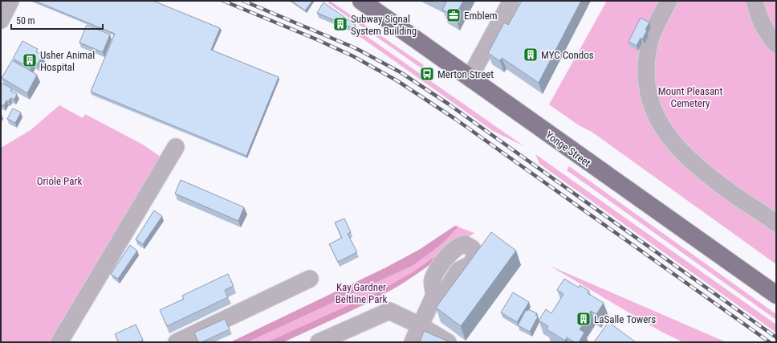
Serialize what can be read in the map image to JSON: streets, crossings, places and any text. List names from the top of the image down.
{
  "streets": {
    "main road": ["Yonge Street"]
  },
  "parks": ["Mount Pleasant Cemetery", "Oriole Park", "Kay Gardner Beltline Park"],
  "places": {
    "office": ["Emblem"],
    "building": [
      "Subway Signal System Building",
      "MYC Condos",
      "Usher Animal Hospital",
      "LaSalle Towers"
    ],
    "bus stop": ["Merton Street"]
  },
  "scale_bar": "50 m"
}
